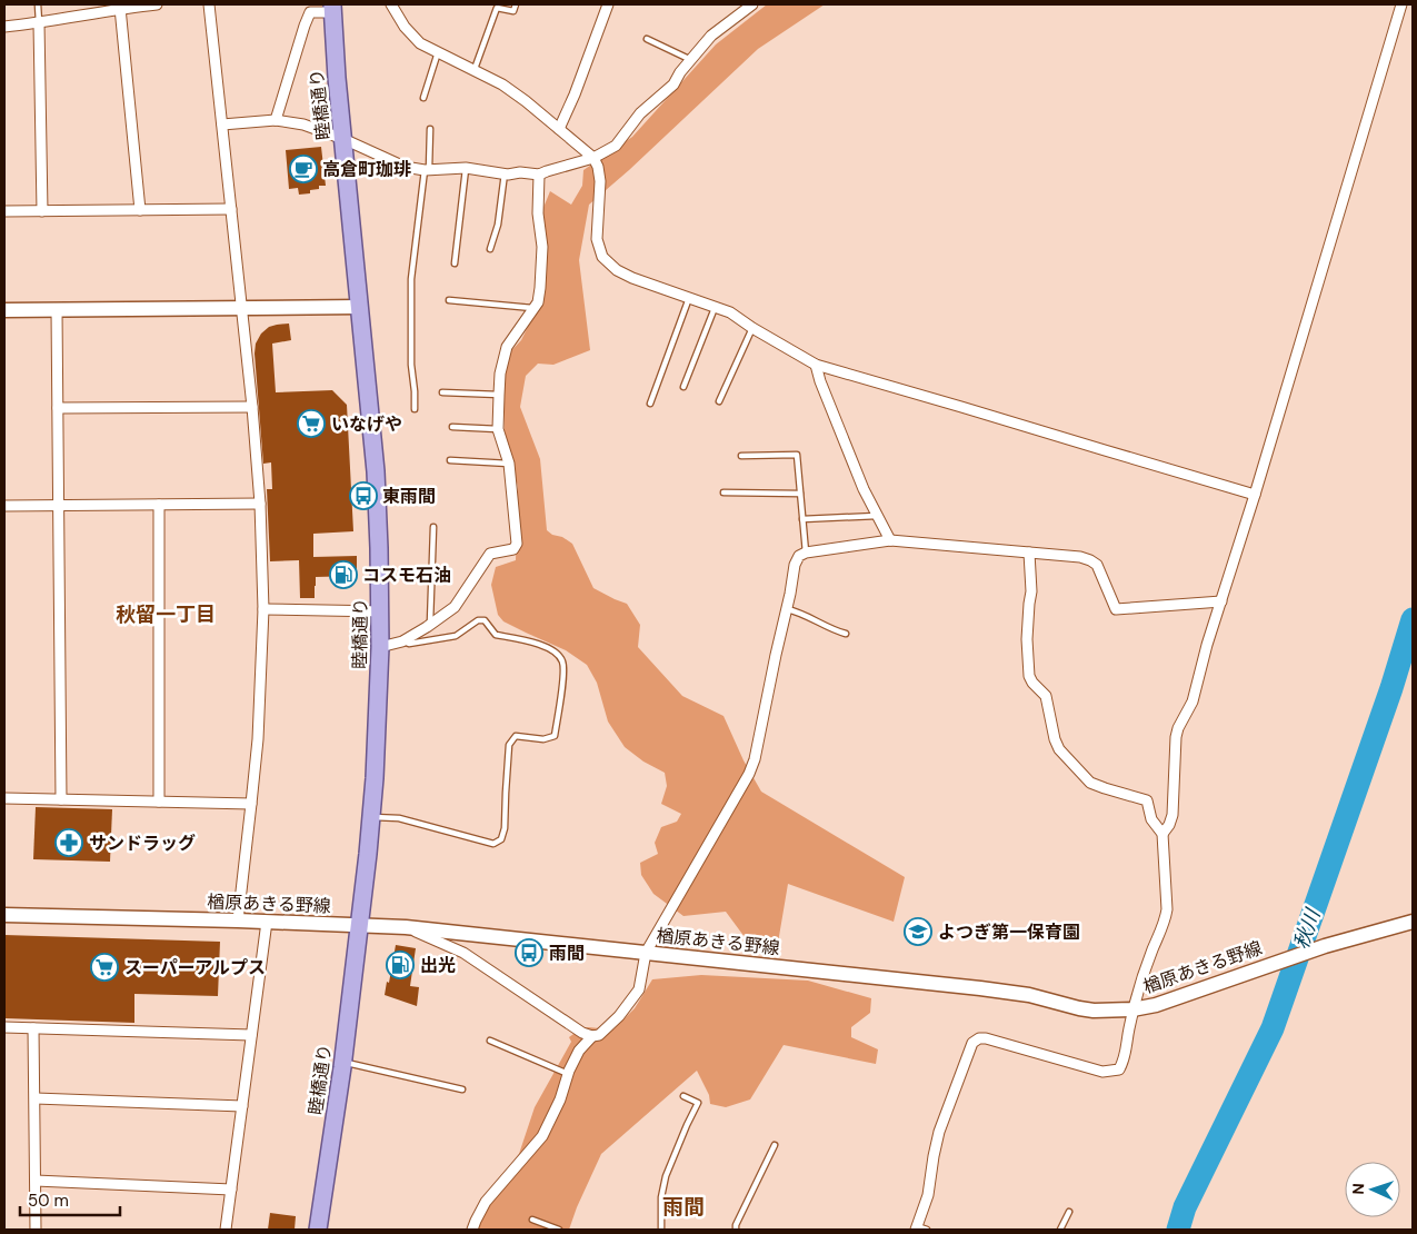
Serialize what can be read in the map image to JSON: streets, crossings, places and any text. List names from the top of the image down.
{
  "streets": {
    "main road": ["睦橋通り", "楢原あきる野線"]
  },
  "crossings": [
    ["睦橋通り", "楢原あきる野線"]
  ],
  "districts": ["秋留一丁目", "雨間"],
  "water": ["秋川"],
  "places": {
    "cafe": ["高倉町珈琲"],
    "supermarket": ["いなげや", "スーパーアルプス"],
    "bus stop": ["東雨間", "雨間"],
    "fuel station": ["コスモ石油", "出光"],
    "pharmacy": ["サンドラッグ"],
    "school or university": ["よつぎ第一保育園"]
  },
  "scale_bar": "50 m",
  "north": "left"
}
